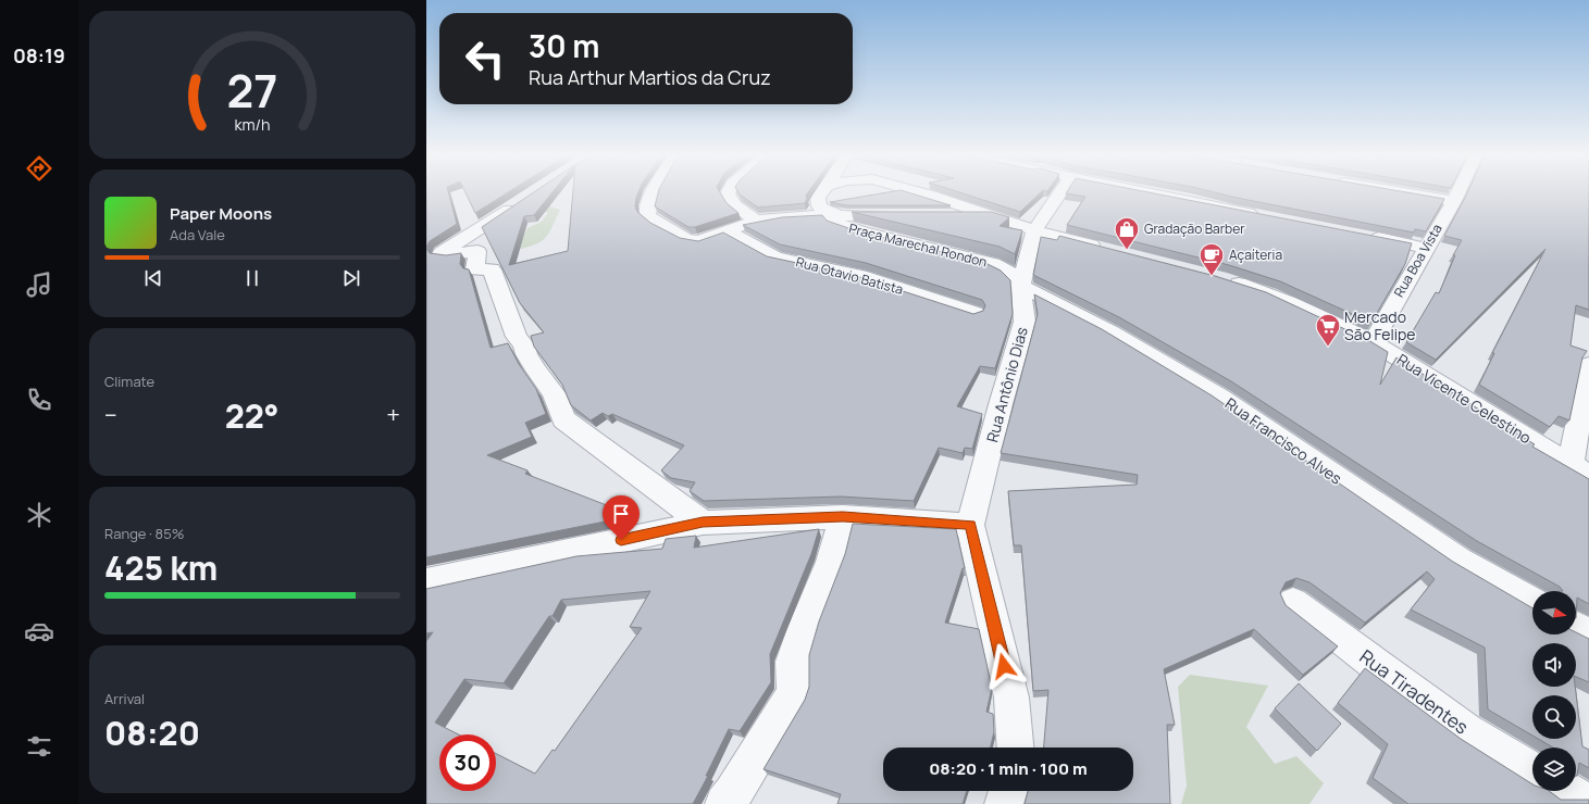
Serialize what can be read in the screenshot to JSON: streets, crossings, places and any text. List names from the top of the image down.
{
  "streets": {
    "street": [
      "Praça Marechal Rondon",
      "Rua Boa Vista",
      "Rua Otavio Batista",
      "Rua Antônio Dias",
      "Rua Vicente Celestino",
      "Rua Francisco Alves",
      "Rua Tiradentes"
    ]
  },
  "crossings": [
    ["Praça Marechal Rondon", "Rua Otavio Batista"],
    ["Praça Marechal Rondon", "Rua Antônio Dias"],
    ["Praça Marechal Rondon", "Rua Francisco Alves"],
    ["Rua Boa Vista", "Rua Vicente Celestino"],
    ["Rua Antônio Dias", "Rua Francisco Alves"]
  ],
  "places": {
    "shop": ["Gradação Barber"],
    "cafe": ["Açaíteria"],
    "supermarket": ["Mercado São Felipe"]
  },
  "north": "right",
  "page": {
    "tabs": "08:19",
    "turn": ["30 m", "Rua Arthur Martios da Cruz"],
    "song": ["Paper Moons", "Ada Vale"],
    "tile": [
      "Climate",
      ["Range · 85%", "425 km"],
      ["Arrival", "08:20"]
    ],
    "heat": ["−", "22°", "+"],
    "limit": "30",
    "trip": "08:20 · 1 min · 100 m",
    "gauge": ["27", "km/h"]
  }
}
